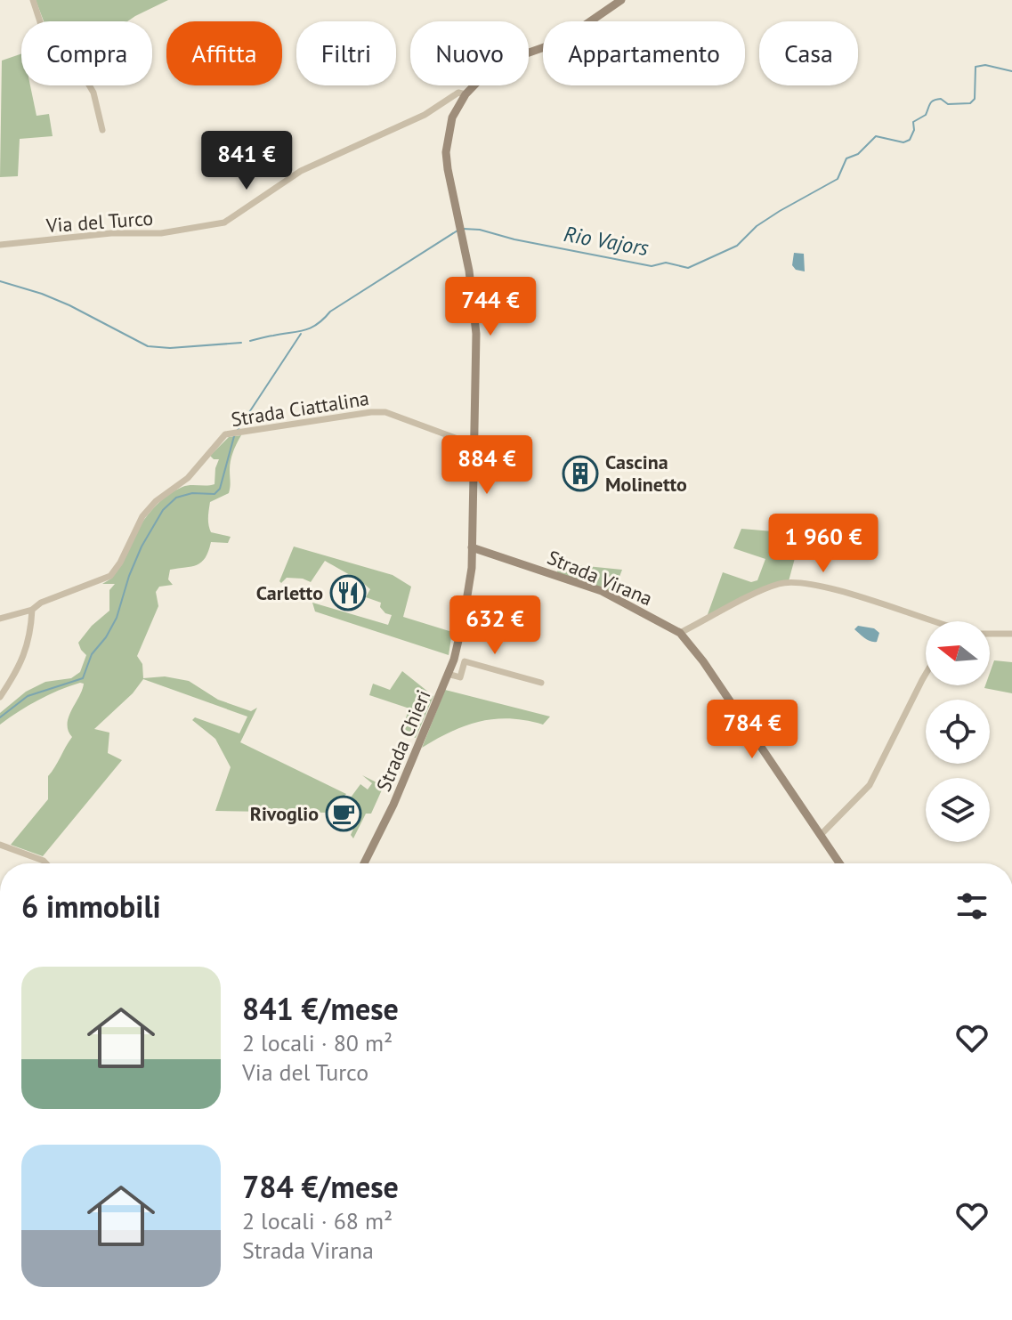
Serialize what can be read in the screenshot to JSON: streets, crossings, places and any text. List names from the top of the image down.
{
  "streets": {
    "main road": ["Strada Virana", "Strada Chieri"],
    "street": ["Via del Turco", "Strada Ciattalina"]
  },
  "crossings": [
    ["Via del Turco", "Strada Chieri"],
    ["Strada Ciattalina", "Strada Chieri"],
    ["Strada Virana", "Strada Chieri"]
  ],
  "water": ["Rio Vajors"],
  "places": {
    "building": ["Cascina Molinetto"],
    "restaurant": ["Carletto"],
    "cafe": ["Rivoglio"]
  },
  "north": "left",
  "page": {
    "chip": [
      "Compra",
      "Affitta",
      "Filtri",
      "Nuovo",
      "Appartamento",
      "Casa"
    ],
    "price": [
      "841 €",
      "744 €",
      "884 €",
      "1 960 €",
      "632 €",
      "784 €"
    ],
    "heading": "6 immobili",
    "list": [
      {
        "name": "841 €/mese",
        "note": "2 locali · 80 m² · Via del Turco"
      },
      {
        "name": "784 €/mese",
        "note": "2 locali · 68 m² · Strada Virana"
      }
    ]
  }
}
